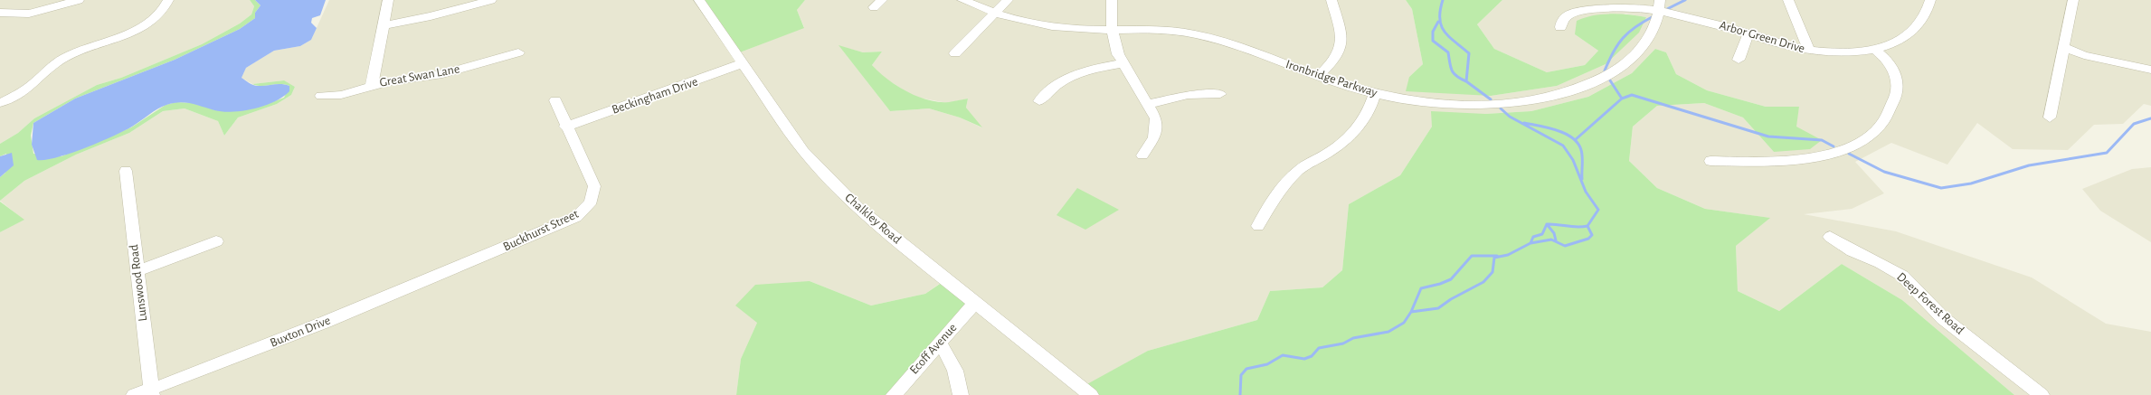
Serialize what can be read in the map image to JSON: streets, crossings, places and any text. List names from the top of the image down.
{
  "streets": {
    "street": [
      "Arbor Green Drive",
      "Great Swan Lane",
      "Ironbridge Parkway",
      "Beckingham Drive",
      "Chalkley Road",
      "Buckhurst Street",
      "Lunswood Road",
      "Deep Forest Road",
      "Buxton Drive",
      "Ecoff Avenue"
    ]
  },
  "crossings": [
    ["Arbor Green Drive", "Ironbridge Parkway"],
    ["Beckingham Drive", "Chalkley Road"],
    ["Beckingham Drive", "Buckhurst Street"],
    ["Chalkley Road", "Ecoff Avenue"],
    ["Buckhurst Street", "Buxton Drive"],
    ["Lunswood Road", "Buxton Drive"]
  ]
}
